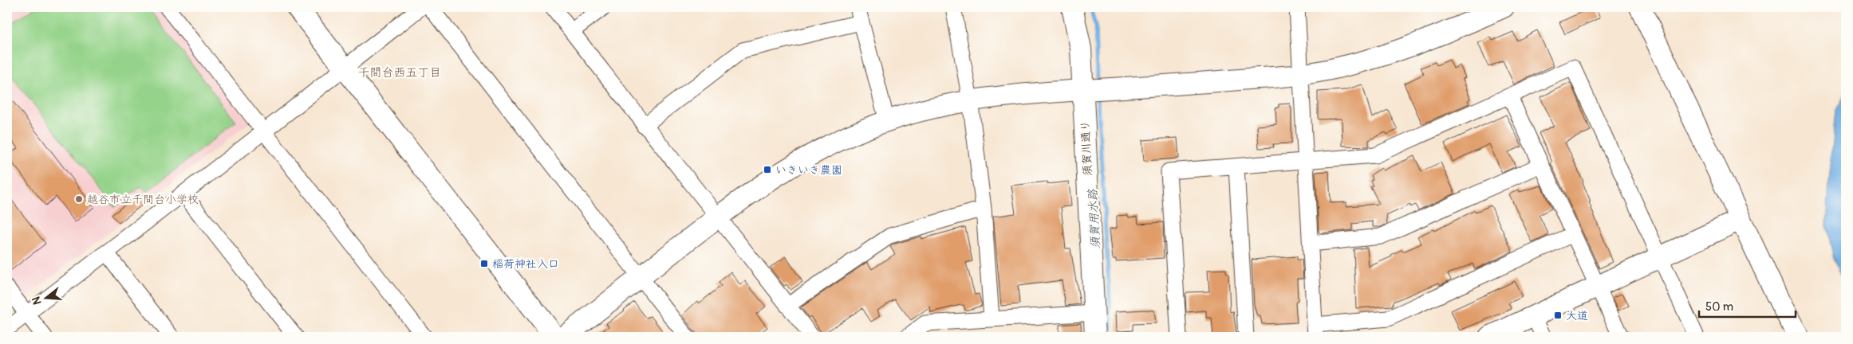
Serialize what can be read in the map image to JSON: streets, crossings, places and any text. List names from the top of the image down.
{
  "streets": {
    "street": ["須賀川通り"]
  },
  "districts": ["千間台西五丁目"],
  "water": ["須賀用水路"],
  "places": {
    "transit": ["いきいき農園", "稲荷神社入口", "大道"],
    "other": ["越谷市立千間台小学校"]
  },
  "scale_bar": "50 m",
  "north": "left"
}
